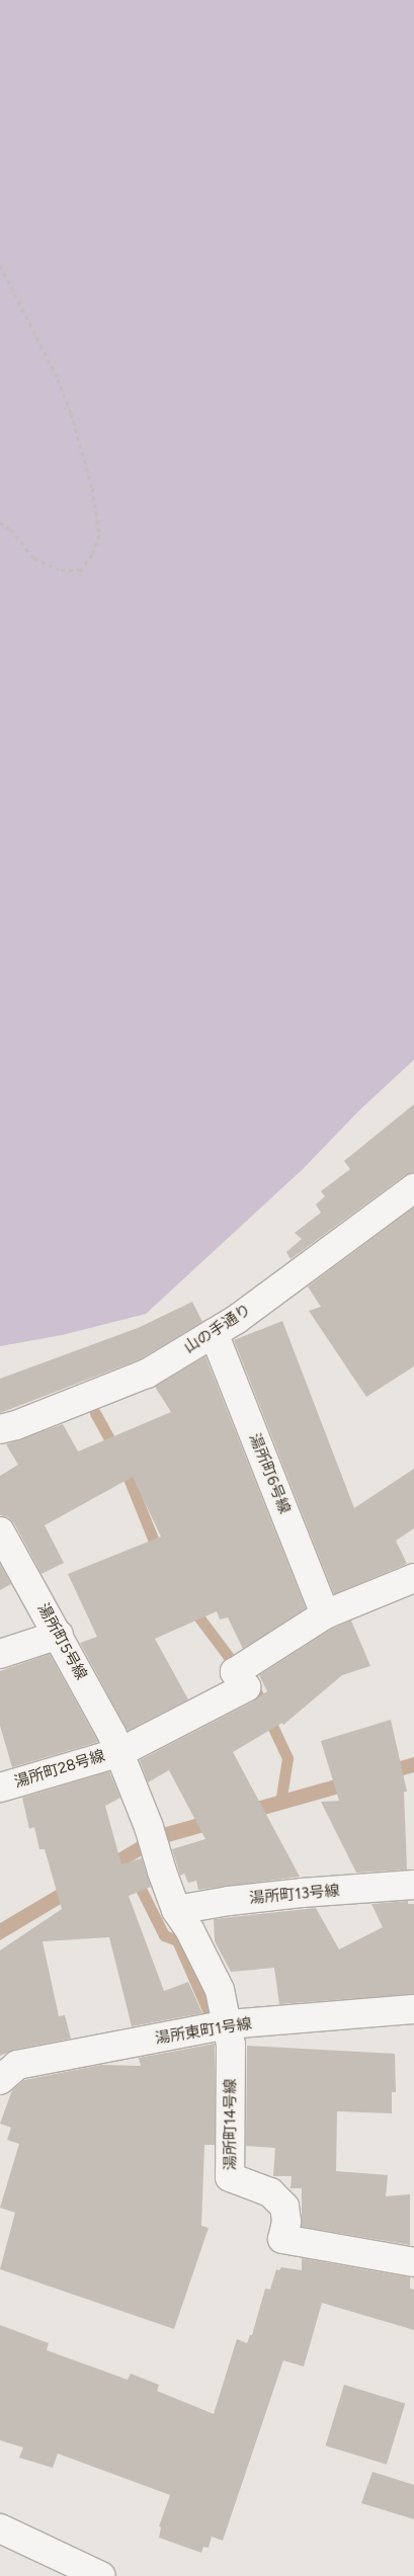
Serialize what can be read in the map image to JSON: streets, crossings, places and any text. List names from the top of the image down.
{
  "streets": {
    "street": [
      "山の手通り",
      "湯所町6号線",
      "湯所町5号線",
      "湯所町28号線",
      "湯所町13号線",
      "湯所東町1号線",
      "湯所町14号線"
    ]
  },
  "crossings": [
    ["山の手通り", "湯所町6号線"],
    ["湯所町6号線", "湯所町28号線"],
    ["湯所町5号線", "湯所町28号線"],
    ["湯所町5号線", "湯所町13号線"],
    ["湯所町5号線", "湯所東町1号線"],
    ["湯所町5号線", "湯所町14号線"],
    ["湯所東町1号線", "湯所町14号線"]
  ]
}
